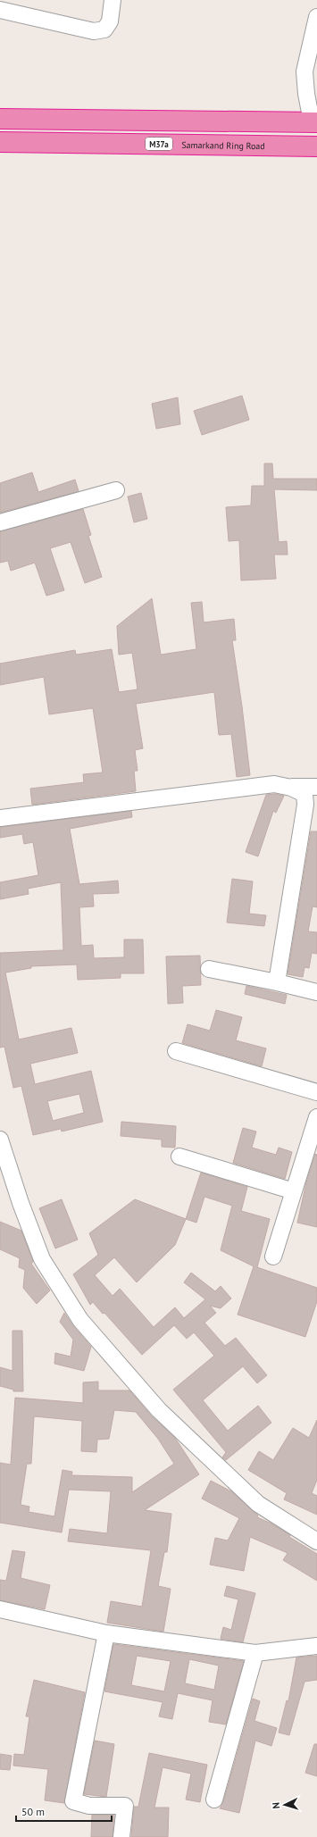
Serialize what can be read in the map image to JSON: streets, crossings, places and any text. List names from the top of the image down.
{
  "streets": {
    "highway": ["M37a", "Samarkand Ring Road"]
  },
  "scale_bar": "50 m",
  "north": "left"
}
